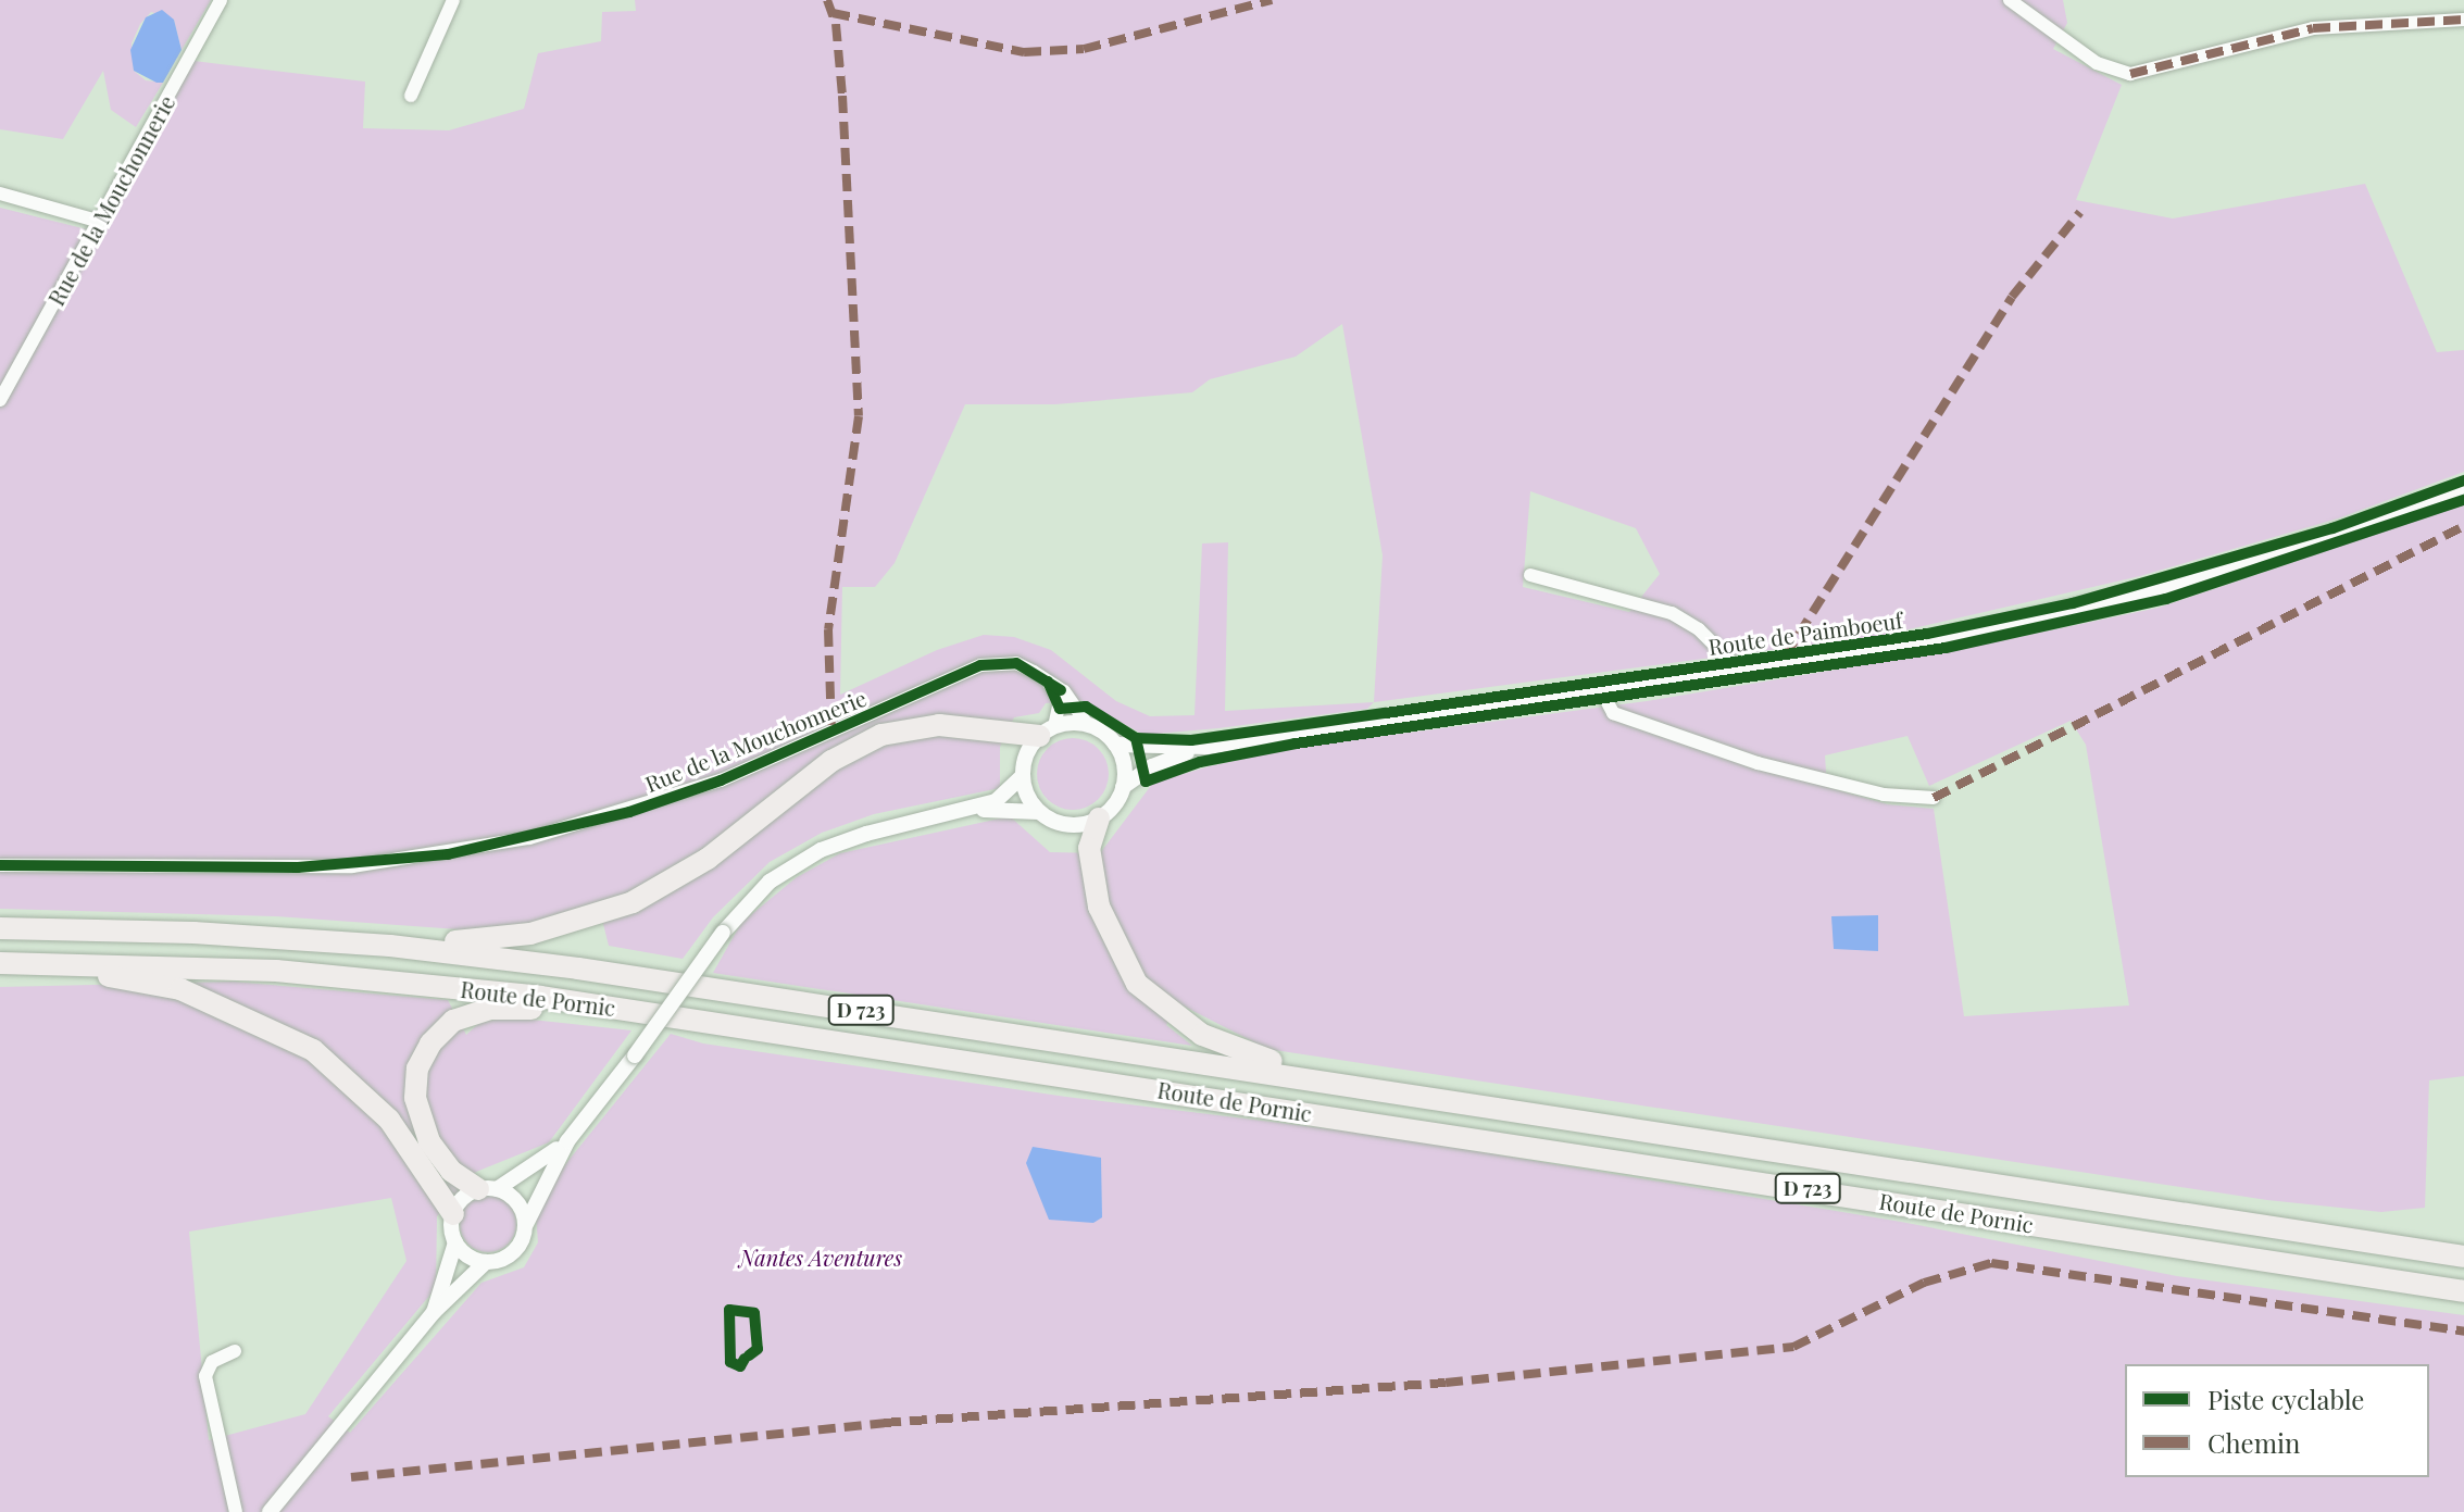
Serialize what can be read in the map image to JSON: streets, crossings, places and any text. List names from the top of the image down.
{
  "streets": {
    "highway": ["Route de Pornic", "D 723"],
    "street": ["Rue de la Mouchonnerie", "Route de Paimboeuf"]
  },
  "crossings": [
    ["Rue de la Mouchonnerie", "Route de Paimboeuf"]
  ],
  "parks": ["Nantes Aventures"],
  "legend": ["Piste cyclable", "Chemin"]
}
